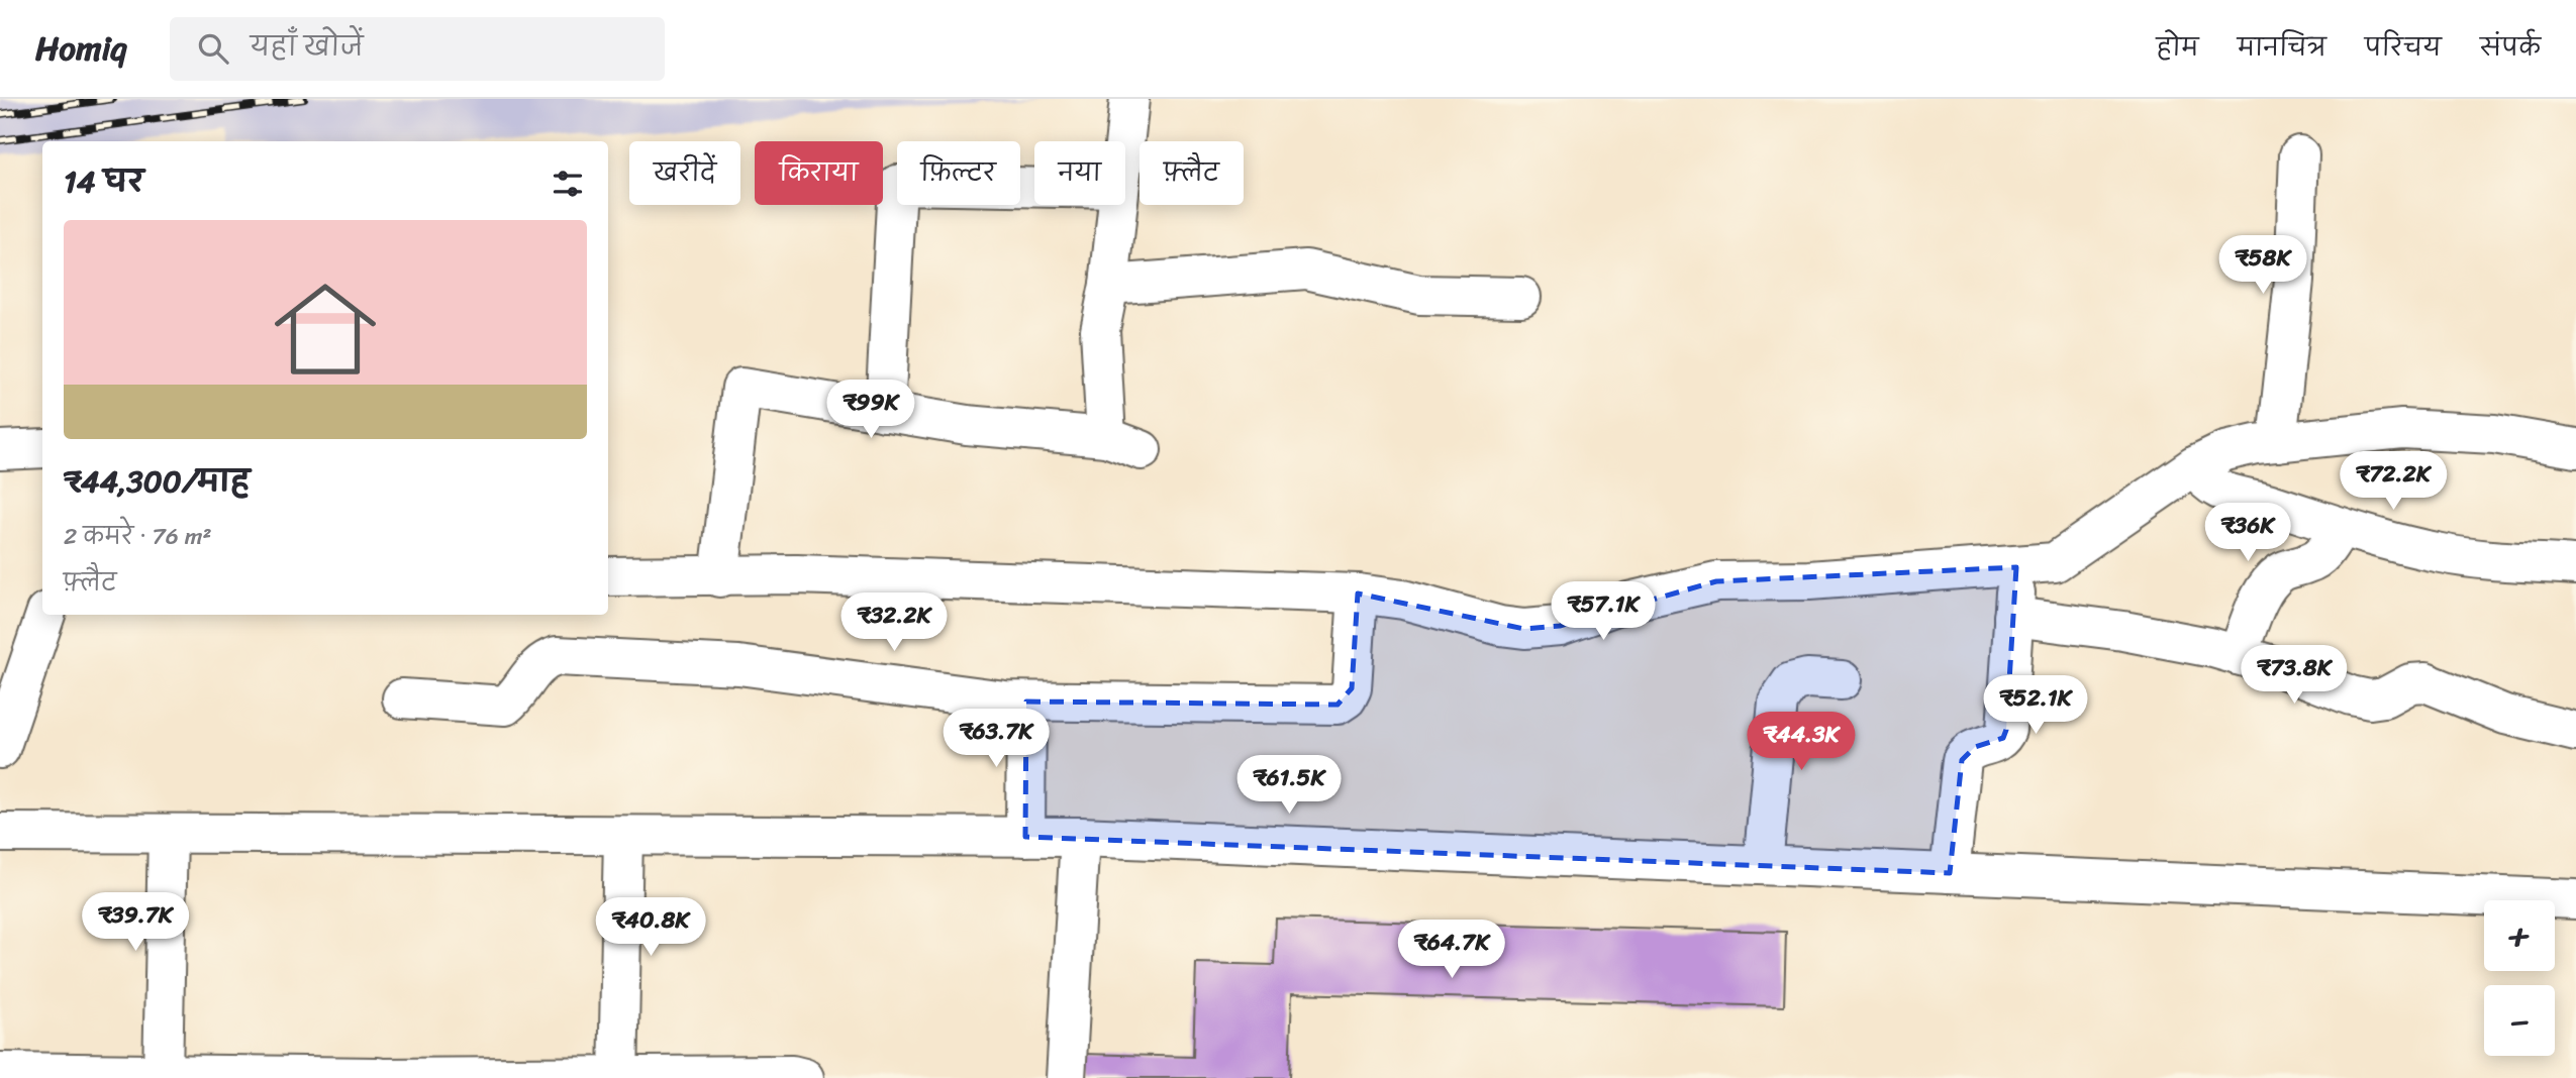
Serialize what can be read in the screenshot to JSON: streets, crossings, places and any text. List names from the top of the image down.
{
  "page": {
    "header": "Homiq",
    "search": "यहाँ खोजें",
    "nav": [
      "होम",
      "मानचित्र",
      "परिचय",
      "संपर्क"
    ],
    "chip": [
      "खरीदें",
      "किराया",
      "फ़िल्टर",
      "नया",
      "फ़्लैट"
    ],
    "heading": "14 घर",
    "list": [
      {
        "name": "₹44,300/माह",
        "note": "2 कमरे · 76 m² · फ़्लैट"
      }
    ],
    "price": [
      "₹58K",
      "₹99K",
      "₹72.2K",
      "₹36K",
      "₹57.1K",
      "₹32.2K",
      "₹73.8K",
      "₹52.1K",
      "₹63.7K",
      "₹44.3K",
      "₹61.5K",
      "₹39.7K",
      "₹40.8K",
      "₹64.7K"
    ],
    "map_buttons": ["+", "−"]
  }
}
